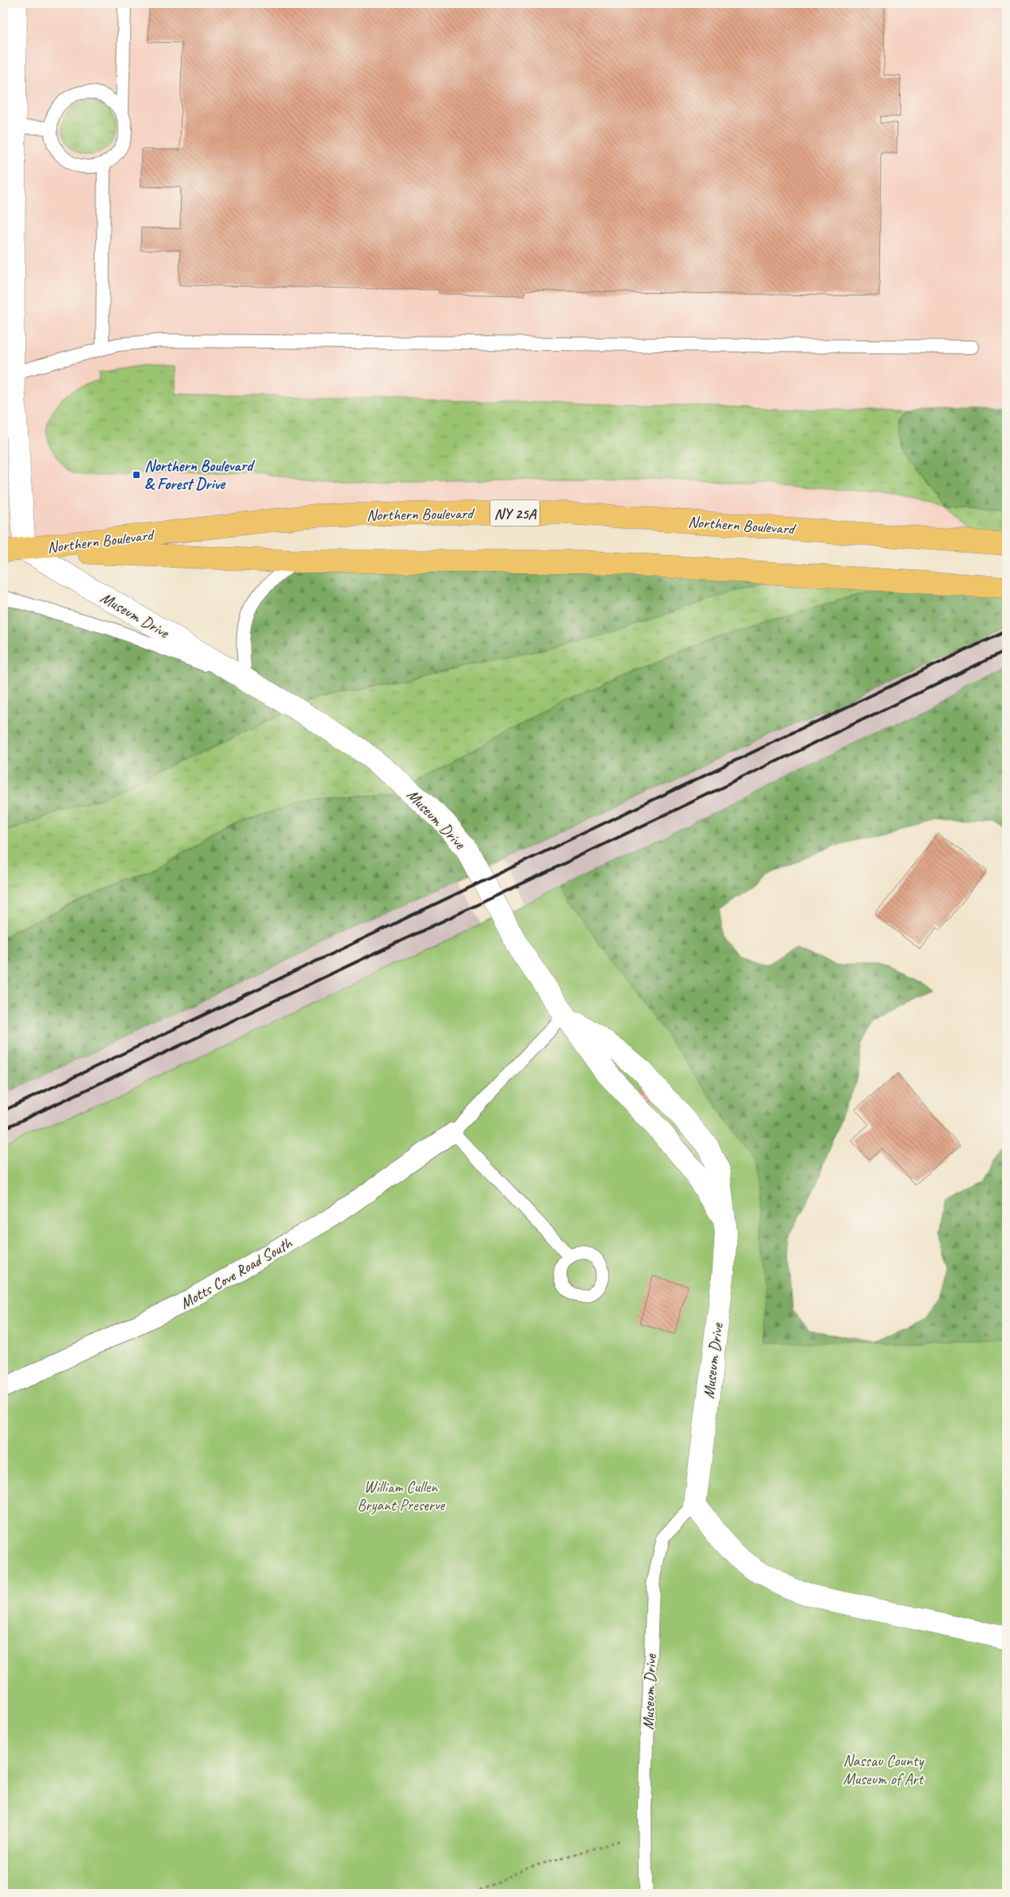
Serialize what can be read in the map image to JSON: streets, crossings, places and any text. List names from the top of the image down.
{
  "streets": {
    "main road": ["NY 25A", "Northern Boulevard"],
    "street": ["Museum Drive", "Motts Cove Road South"]
  },
  "crossings": [
    ["Northern Boulevard", "Museum Drive"]
  ],
  "parks": ["William Cullen Bryant Preserve", "Nassau County Museum of Art"],
  "places": {
    "transit": ["Northern Boulevard & Forest Drive"]
  }
}
